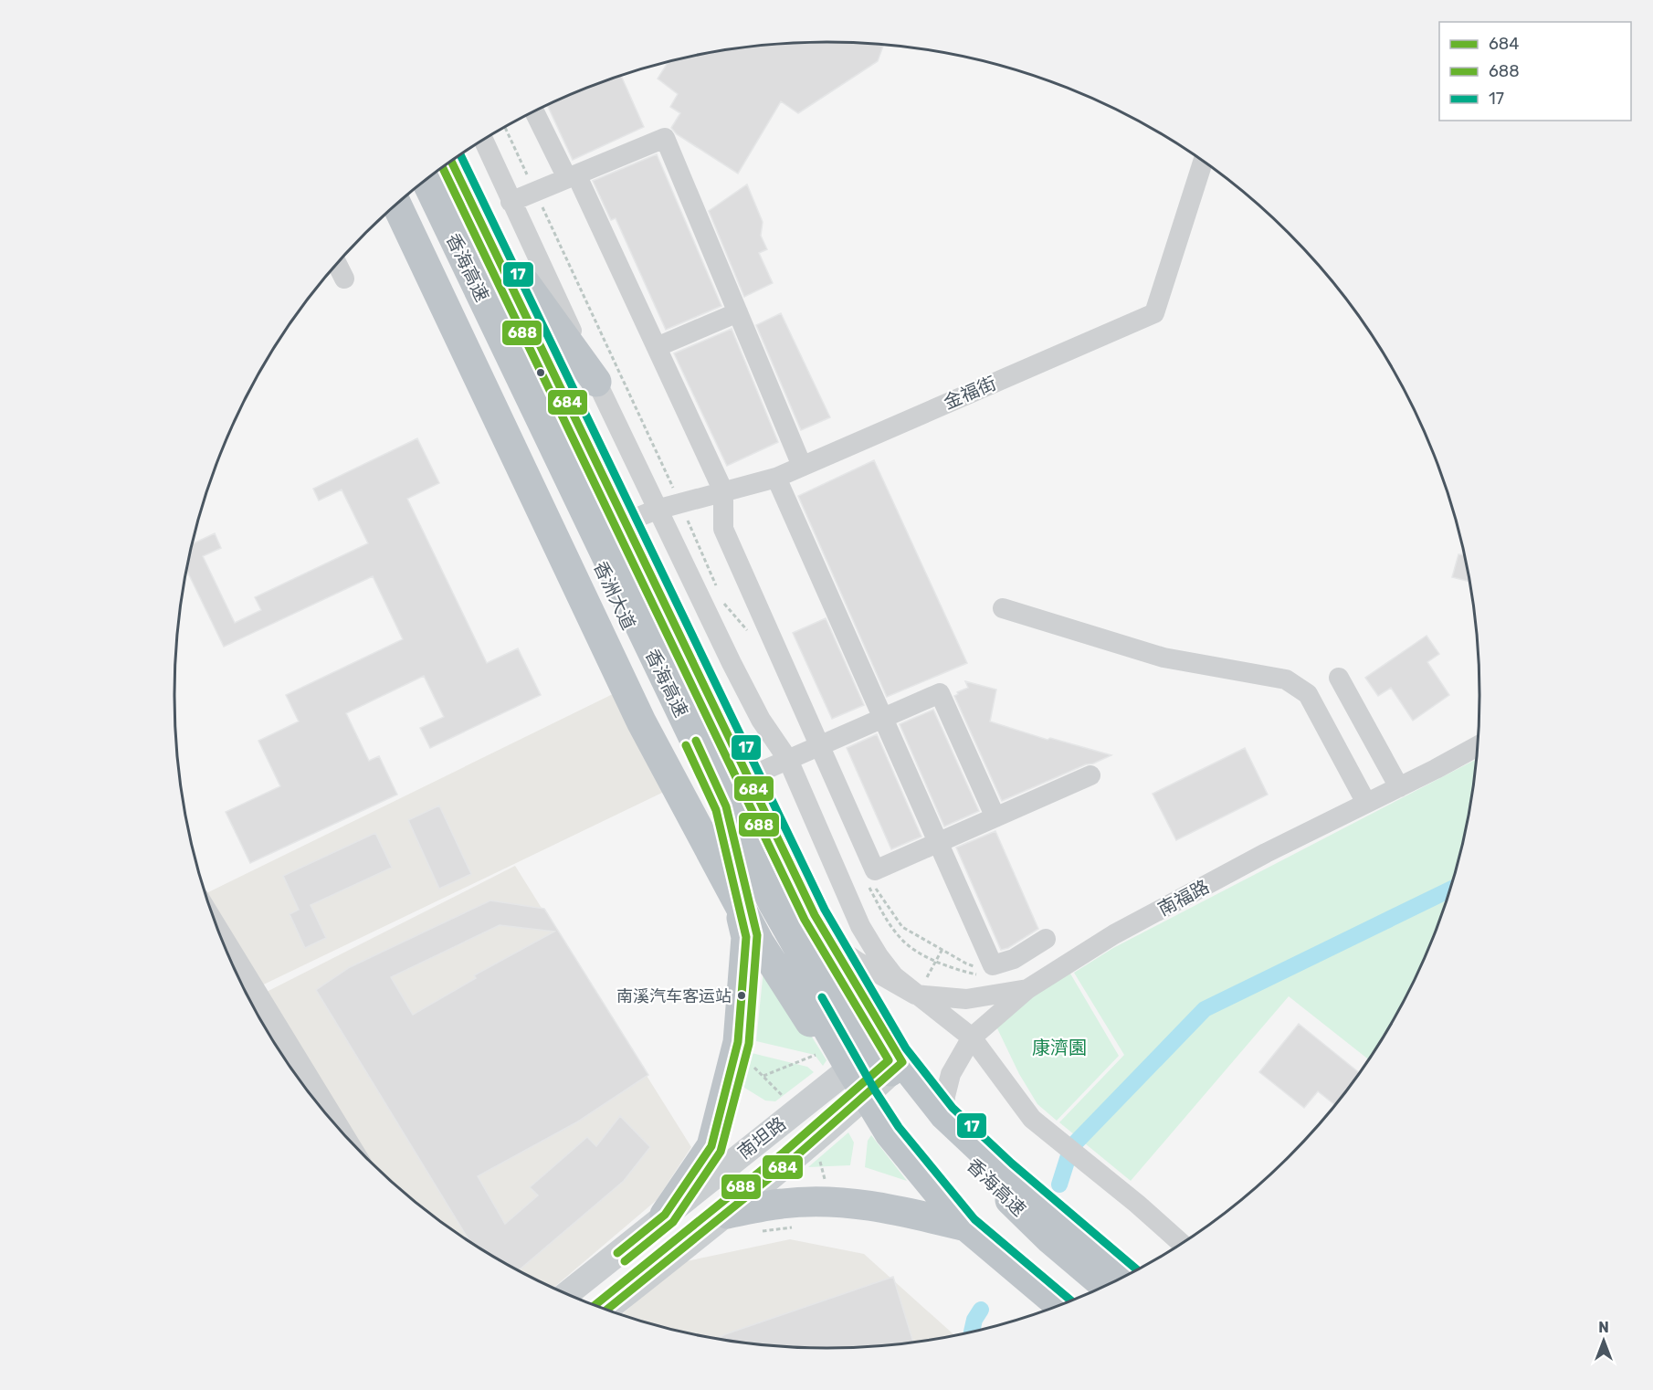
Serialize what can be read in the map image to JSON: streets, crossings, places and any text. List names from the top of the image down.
{
  "streets": {
    "highway": ["香海高速", "香洲大道"],
    "main road": ["南坦路"],
    "street": ["金福街", "南福路"]
  },
  "crossings": [
    ["香洲大道", "南坦路"]
  ],
  "parks": ["康濟園"],
  "places": ["南溪汽车客运站"],
  "lines": ["transit line 17", "transit line 684", "transit line 688"],
  "legend": ["684", "688", "17"],
  "north": "top"
}
